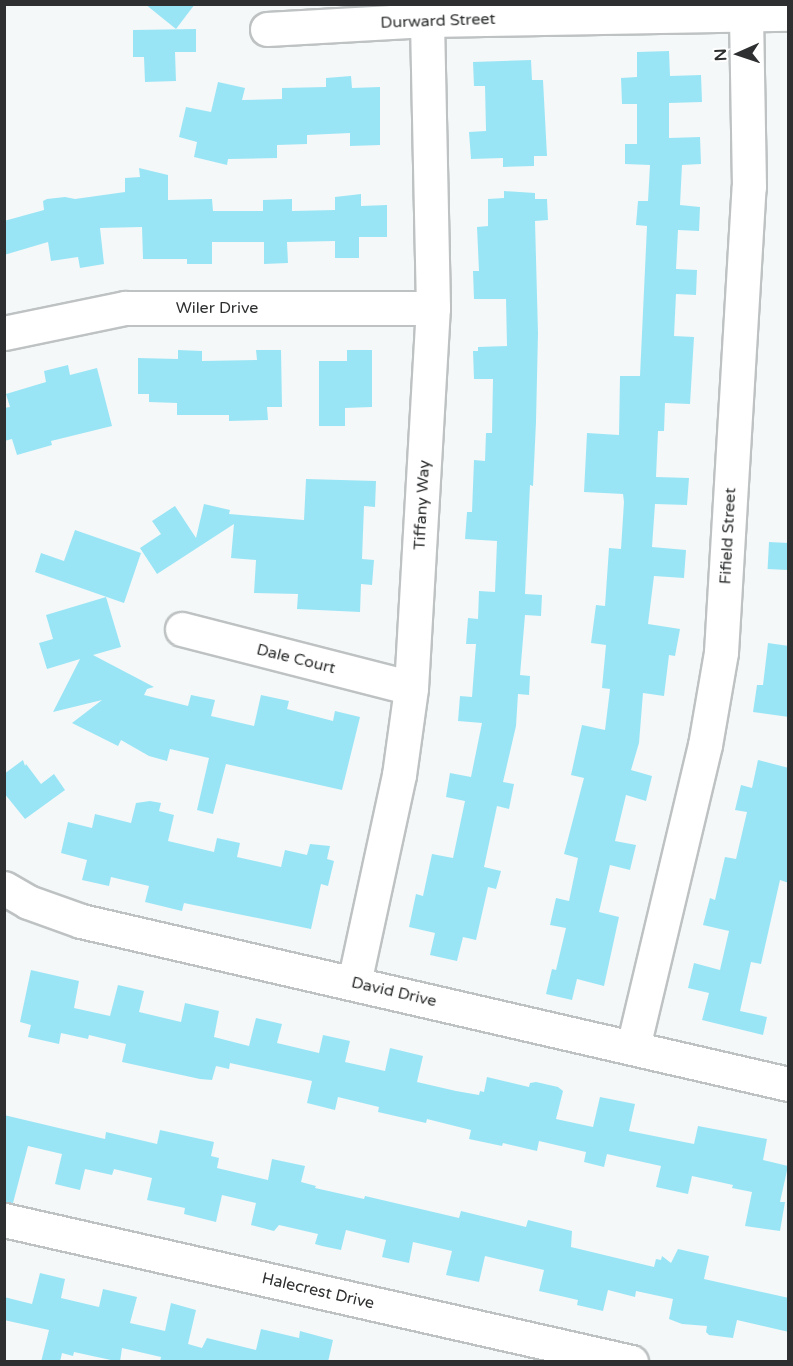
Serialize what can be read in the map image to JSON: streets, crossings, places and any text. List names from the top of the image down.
{
  "streets": {
    "street": [
      "Durward Street",
      "Wiler Drive",
      "Tiffany Way",
      "Fifield Street",
      "Dale Court",
      "David Drive",
      "Halecrest Drive"
    ]
  },
  "crossings": [
    ["Durward Street", "Tiffany Way"],
    ["Durward Street", "Fifield Street"],
    ["Wiler Drive", "Tiffany Way"],
    ["Tiffany Way", "Dale Court"],
    ["Tiffany Way", "David Drive"],
    ["Fifield Street", "David Drive"]
  ],
  "north": "left"
}
